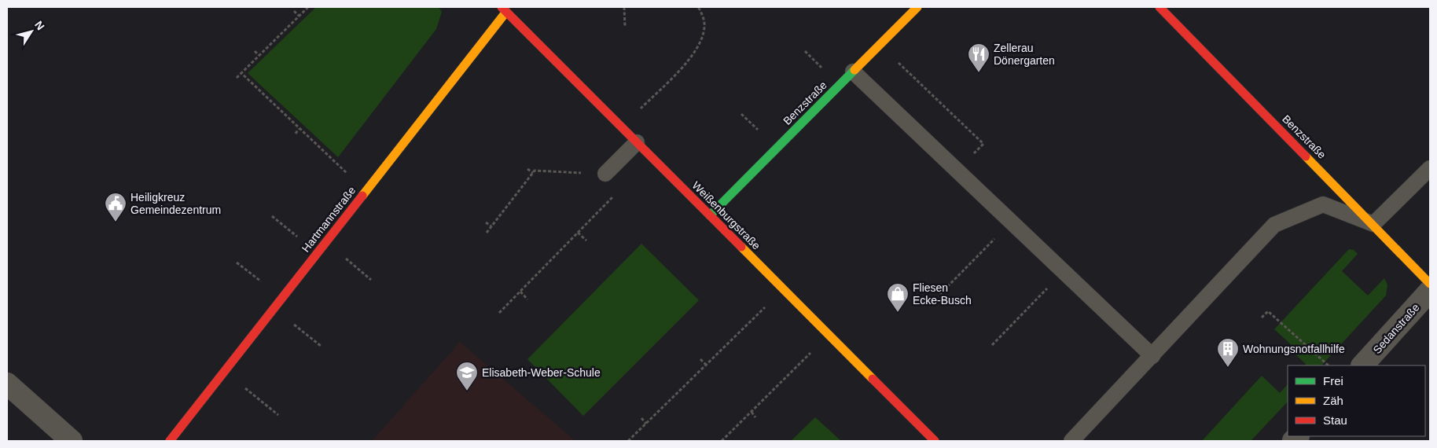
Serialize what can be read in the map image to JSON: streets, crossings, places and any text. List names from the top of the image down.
{
  "streets": {
    "street": [
      "Benzstraße",
      "Weißenburgstraße",
      "Hartmannstraße",
      "Sedanstraße"
    ]
  },
  "crossings": [
    ["Benzstraße", "Weißenburgstraße"],
    ["Weißenburgstraße", "Hartmannstraße"]
  ],
  "places": {
    "restaurant": ["Zellerau Dönergarten"],
    "public building": ["Heiligkreuz Gemeindezentrum"],
    "shop": ["Fliesen Ecke-Busch"],
    "building": ["Wohnungsnotfallhilfe"],
    "school or university": ["Elisabeth-Weber-Schule"]
  },
  "legend": ["Frei", "Zäh", "Stau"],
  "north": "top right"
}
